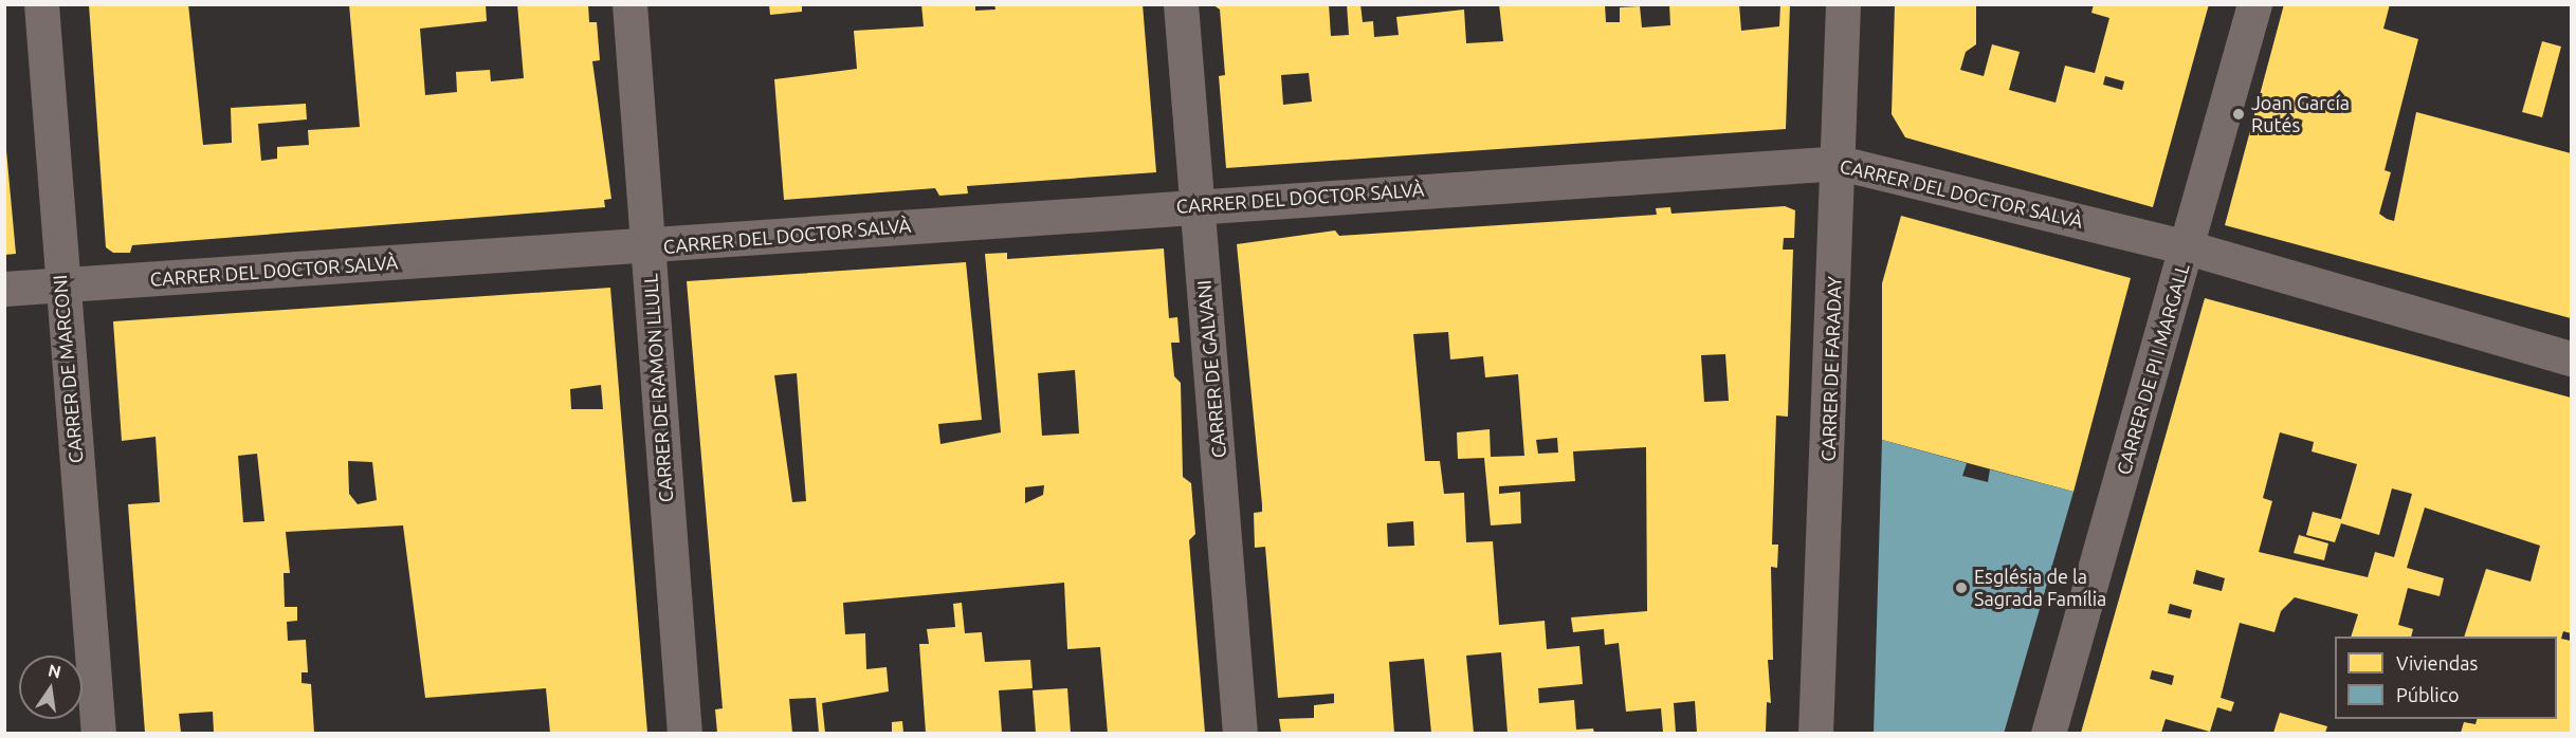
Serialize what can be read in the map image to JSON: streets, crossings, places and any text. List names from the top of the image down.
{
  "streets": {
    "street": [
      "CARRER DEL DOCTOR SALVÀ",
      "CARRER DE MARCONI",
      "CARRER DE GALVANI",
      "CARRER DE FARADAY",
      "CARRER DE PI I MARGALL",
      "CARRER DE RAMON LLULL"
    ]
  },
  "crossings": [
    ["CARRER DEL DOCTOR SALVÀ", "CARRER DE MARCONI"],
    ["CARRER DEL DOCTOR SALVÀ", "CARRER DE GALVANI"],
    ["CARRER DEL DOCTOR SALVÀ", "CARRER DE FARADAY"],
    ["CARRER DEL DOCTOR SALVÀ", "CARRER DE PI I MARGALL"],
    ["CARRER DEL DOCTOR SALVÀ", "CARRER DE RAMON LLULL"]
  ],
  "places": ["Joan García Rutés", "Església de la Sagrada Família"],
  "legend": ["Viviendas", "Público"],
  "north": "top"
}
